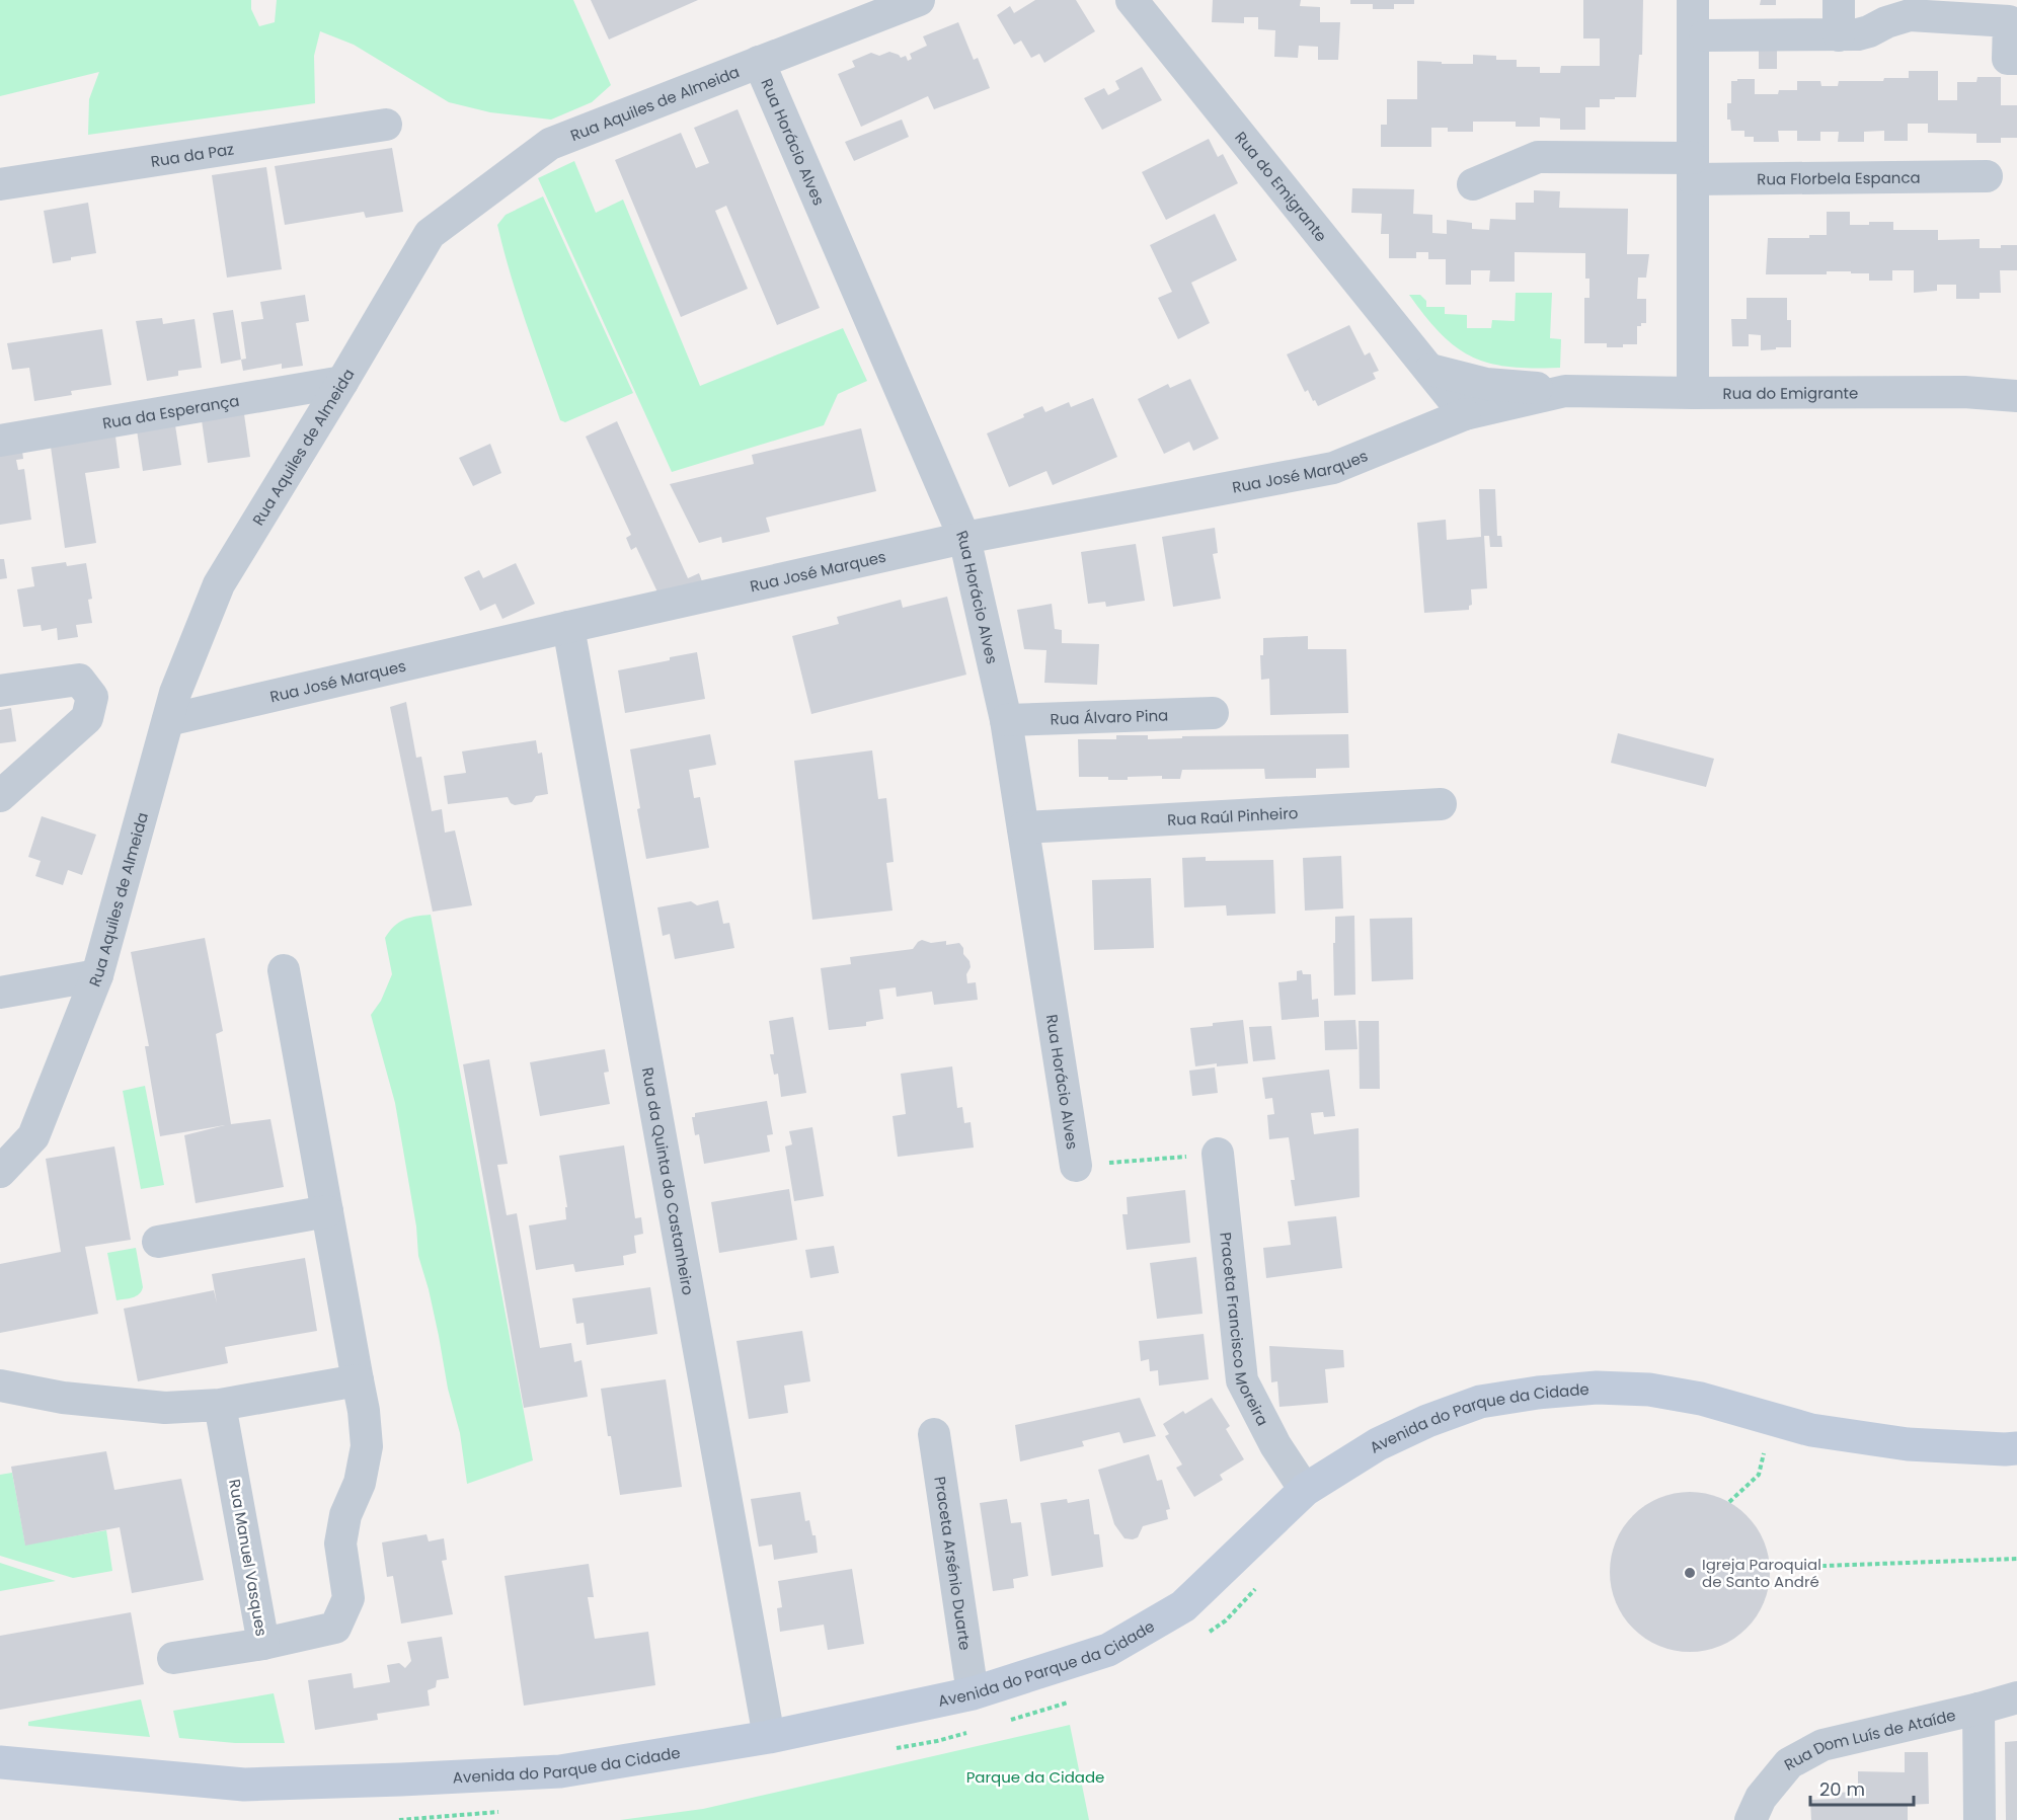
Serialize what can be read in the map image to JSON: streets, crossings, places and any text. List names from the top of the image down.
{
  "streets": {
    "street": [
      "Rua Aquiles de Almeida",
      "Rua Horácio Alves",
      "Rua da Paz",
      "Rua Florbela Espanca",
      "Rua do Emigrante",
      "Rua da Esperança",
      "Rua José Marques",
      "Rua Álvaro Pina",
      "Rua Raúl Pinheiro",
      "Rua da Quinta do Castanheiro",
      "Praceta Francisco Moreira",
      "Avenida do Parque da Cidade",
      "Rua Manuel Vasques",
      "Praceta Arsénio Duarte",
      "Rua Dom Luís de Ataíde"
    ]
  },
  "crossings": [
    ["Rua Aquiles de Almeida", "Rua Horácio Alves"],
    ["Rua Aquiles de Almeida", "Rua da Esperança"],
    ["Rua Aquiles de Almeida", "Rua José Marques"],
    ["Rua Horácio Alves", "Rua José Marques"],
    ["Rua Horácio Alves", "Rua Álvaro Pina"],
    ["Rua Horácio Alves", "Rua Raúl Pinheiro"],
    ["Rua do Emigrante", "Rua José Marques"],
    ["Rua José Marques", "Rua da Quinta do Castanheiro"],
    ["Rua da Quinta do Castanheiro", "Avenida do Parque da Cidade"],
    ["Praceta Francisco Moreira", "Avenida do Parque da Cidade"],
    ["Avenida do Parque da Cidade", "Praceta Arsénio Duarte"]
  ],
  "parks": ["Parque da Cidade"],
  "places": ["Igreja Paroquial de Santo André"],
  "scale_bar": "20 m"
}
